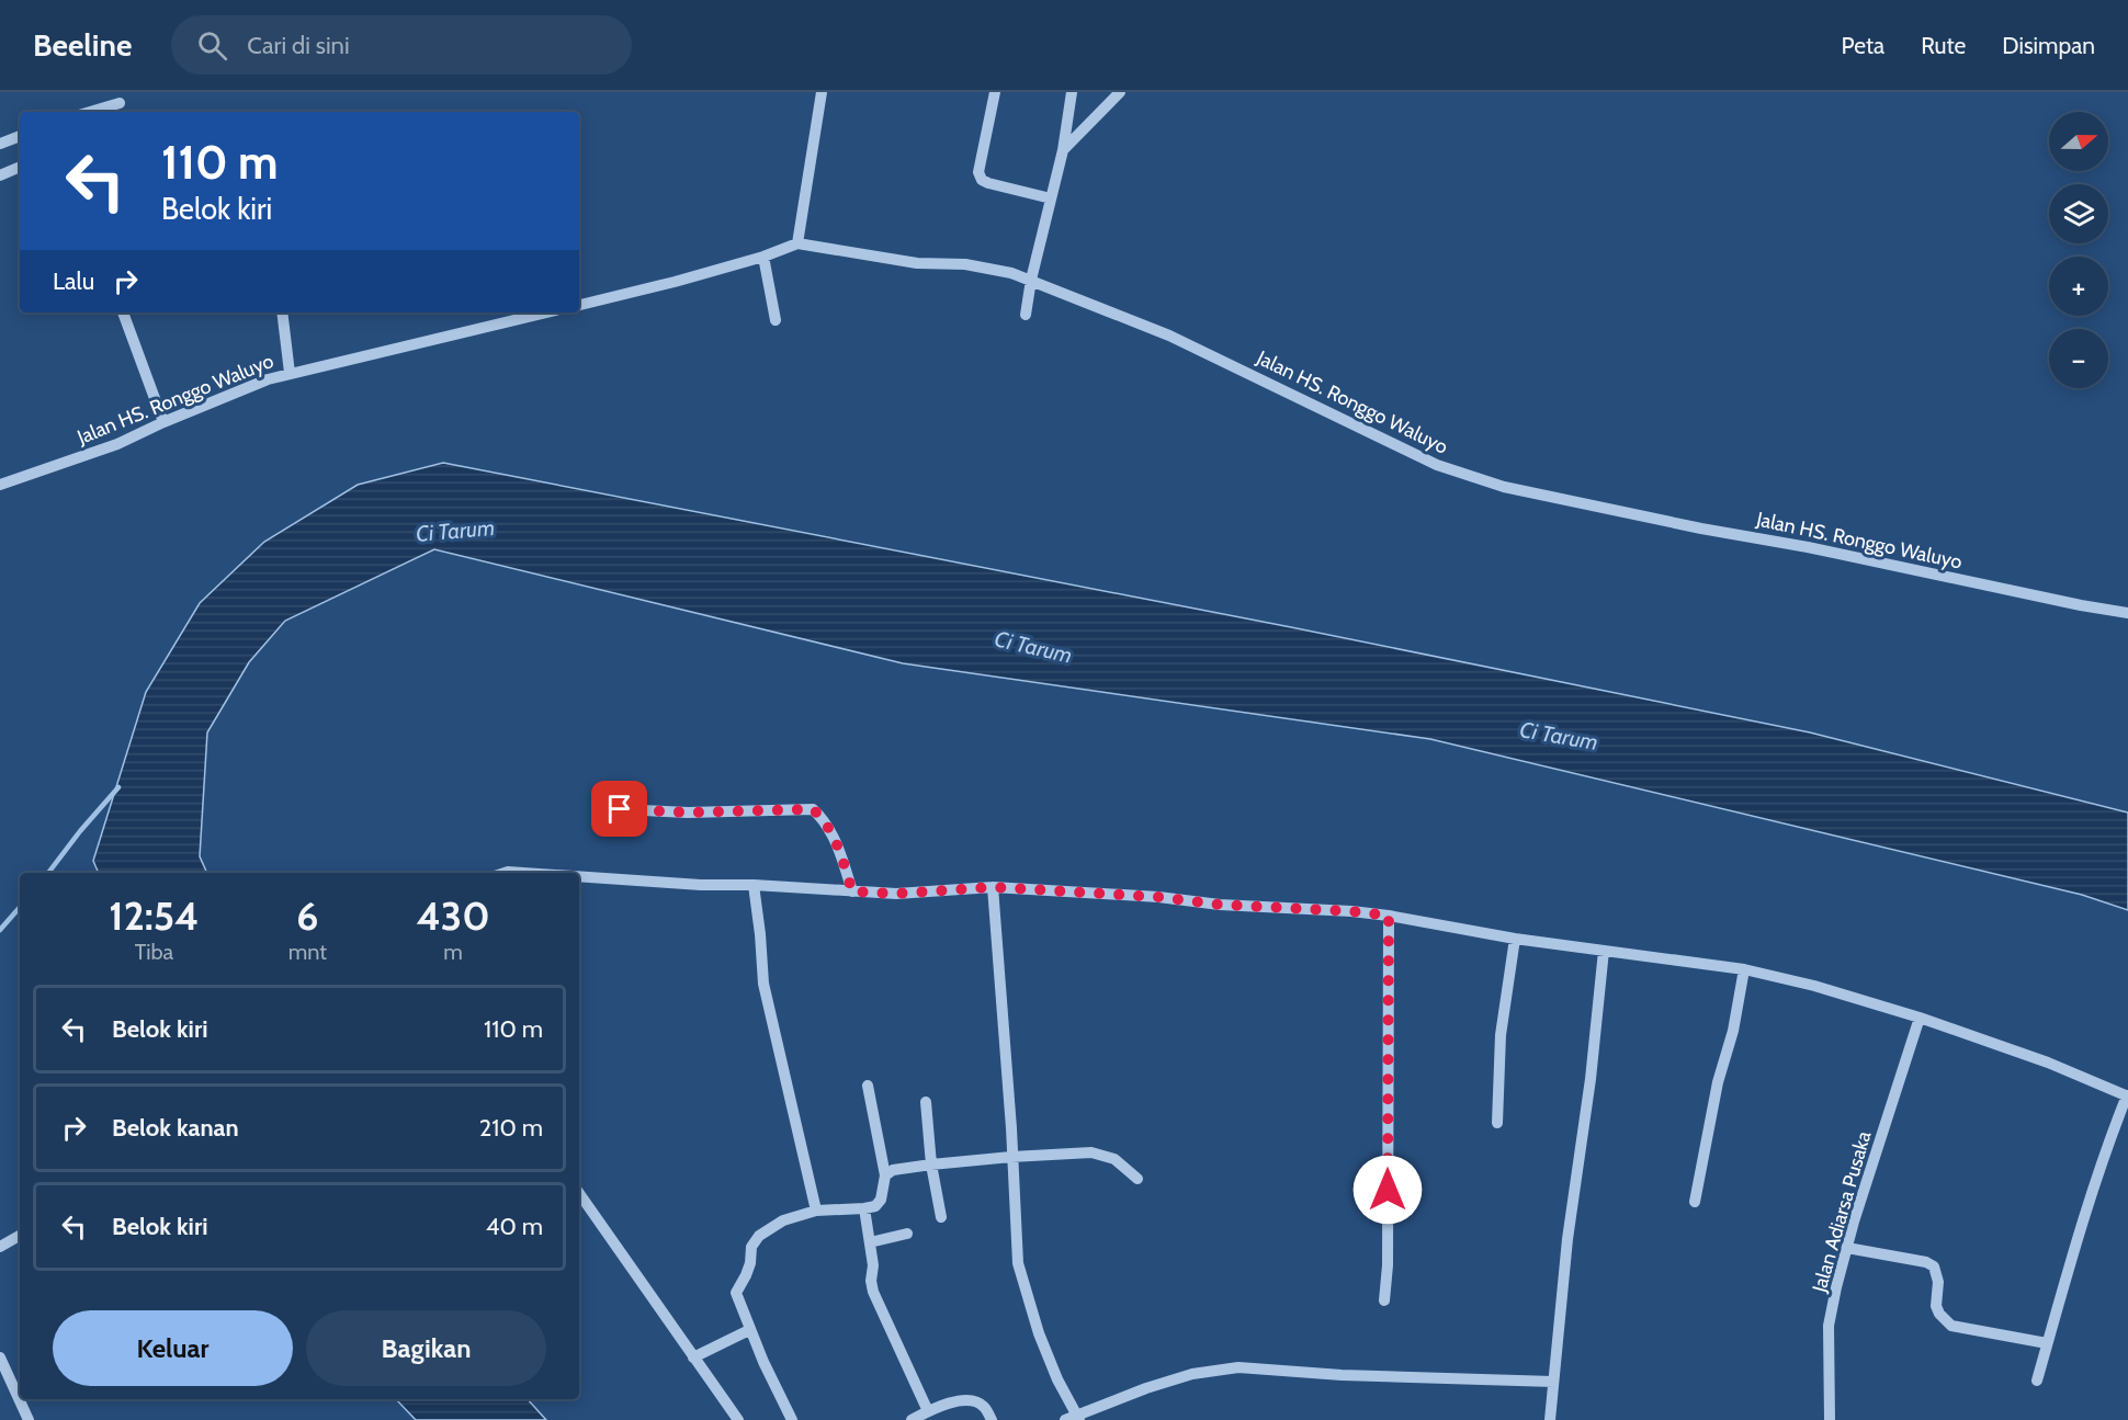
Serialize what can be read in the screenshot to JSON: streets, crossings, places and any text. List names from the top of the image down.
{
  "streets": {
    "street": ["Jalan HS. Ronggo Waluyo", "Jalan Adiarsa Pusaka"]
  },
  "water": ["Ci Tarum"],
  "north": "right",
  "page": {
    "header": "Beeline",
    "search": "Cari di sini",
    "nav": ["Peta", "Rute", "Disimpan"],
    "map_buttons": ["+", "−"],
    "turn": ["110 m", "Belok kiri"],
    "then": "Lalu",
    "eta": [
      "12:54",
      "Tiba",
      "6",
      "mnt",
      "430",
      "m"
    ],
    "list": [
      {
        "name": "Belok kiri",
        "value": "110 m"
      },
      {
        "name": "Belok kanan",
        "value": "210 m"
      },
      {
        "name": "Belok kiri",
        "value": "40 m"
      }
    ],
    "buttons": ["Keluar", "Bagikan"]
  }
}
